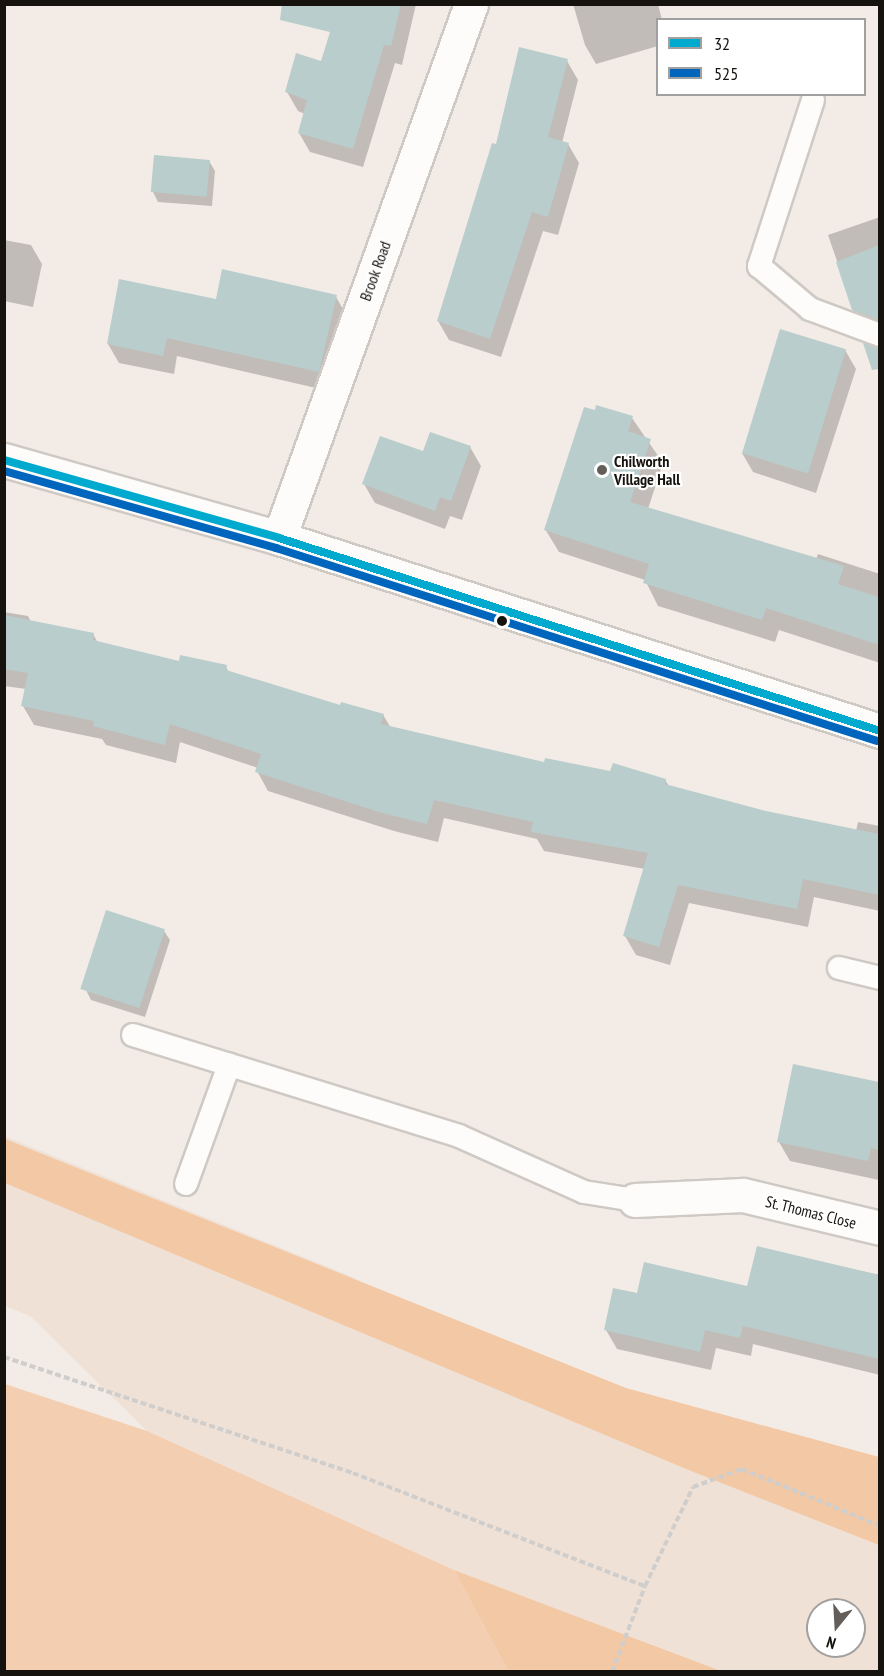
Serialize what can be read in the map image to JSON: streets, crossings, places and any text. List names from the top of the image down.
{
  "streets": {
    "main road": ["Brook Road", "St. Thomas Close"]
  },
  "places": ["Chilworth Village Hall"],
  "lines": ["transit line 32", "transit line 525"],
  "legend": ["32", "525"],
  "north": "bottom"
}
